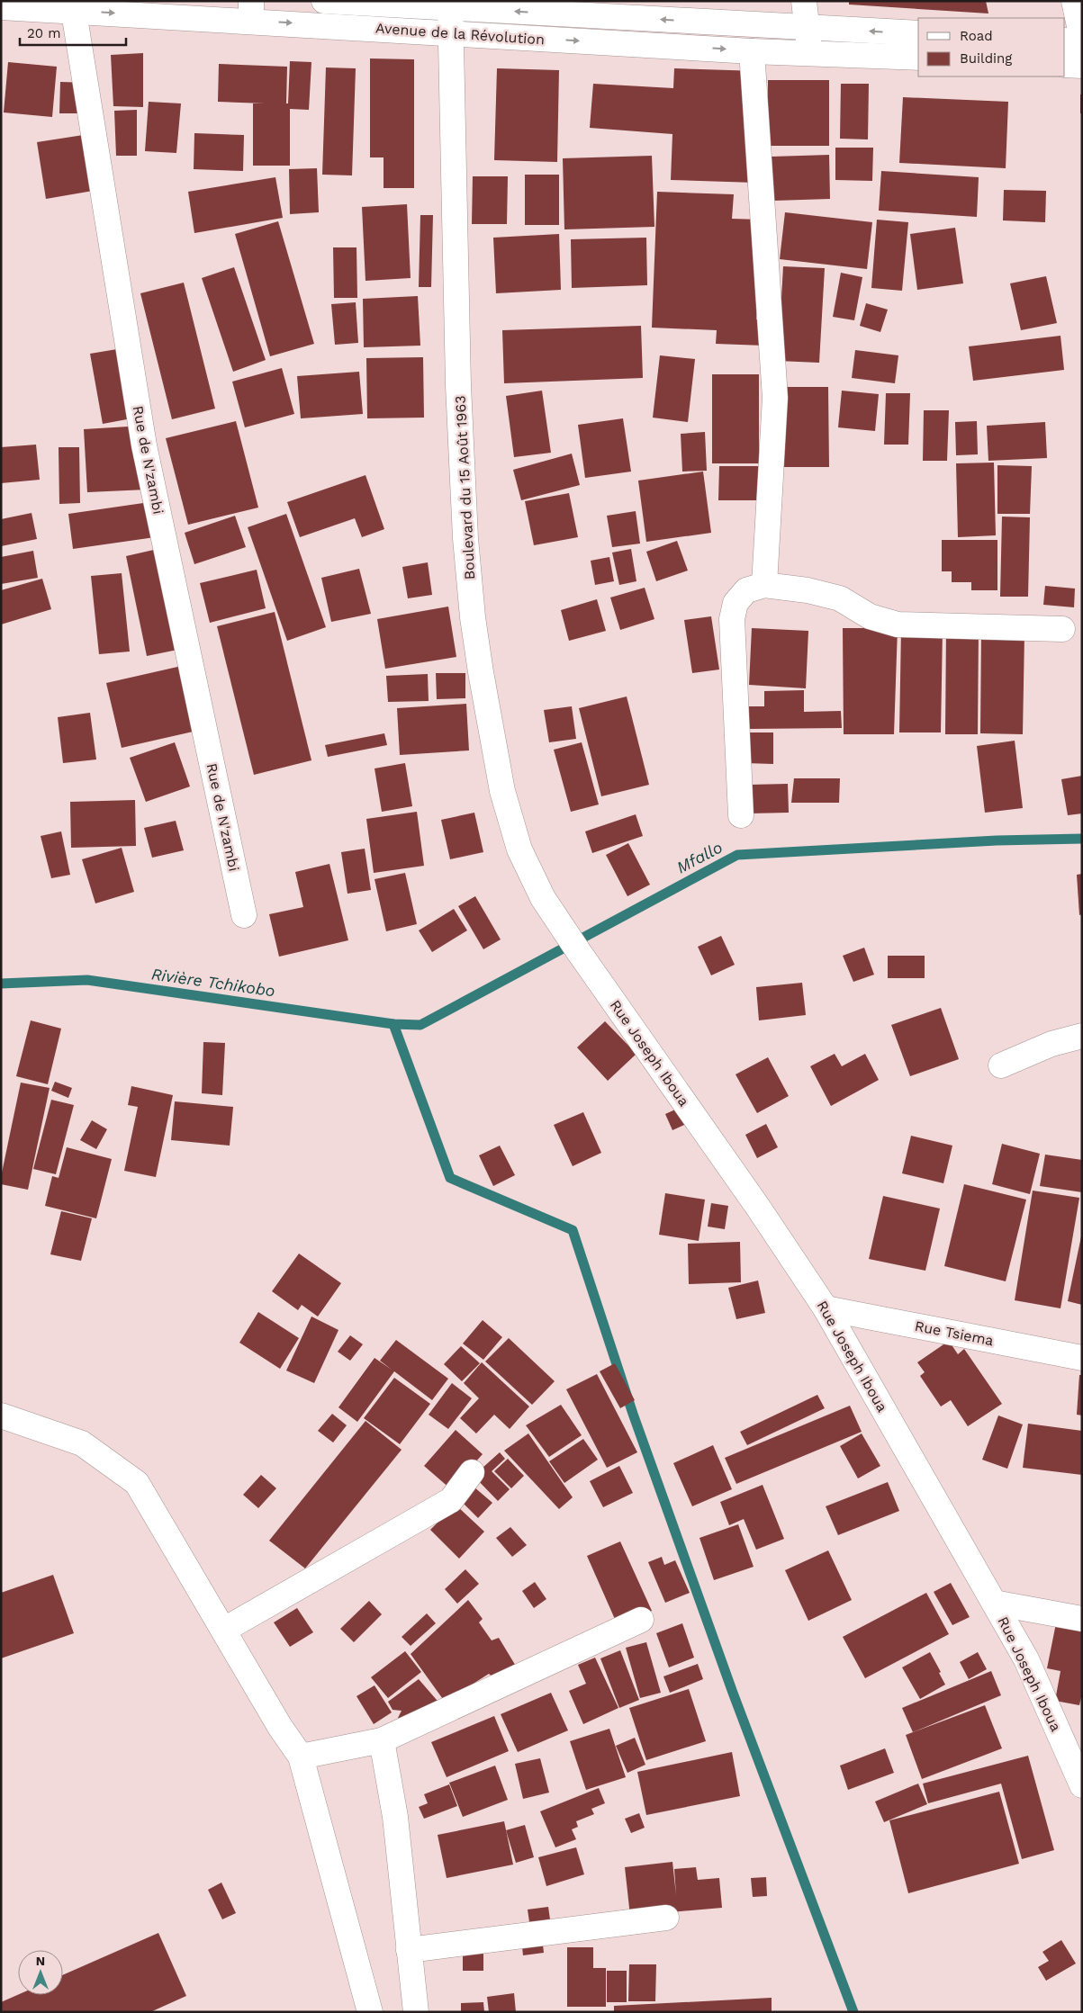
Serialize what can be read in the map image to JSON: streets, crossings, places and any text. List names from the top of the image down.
{
  "streets": {
    "street": [
      "Avenue de la Révolution",
      "Rue de N'zambi",
      "Boulevard du 15 Août 1963",
      "Rue Joseph Iboua",
      "Rue Tsiema"
    ]
  },
  "crossings": [
    ["Avenue de la Révolution", "Rue de N'zambi"],
    ["Avenue de la Révolution", "Boulevard du 15 Août 1963"],
    ["Boulevard du 15 Août 1963", "Rue Joseph Iboua"],
    ["Rue Joseph Iboua", "Rue Tsiema"]
  ],
  "water": ["Mfallo", "Rivière Tchikobo"],
  "legend": ["Road", "Building"],
  "scale_bar": "20 m",
  "north": "top"
}
